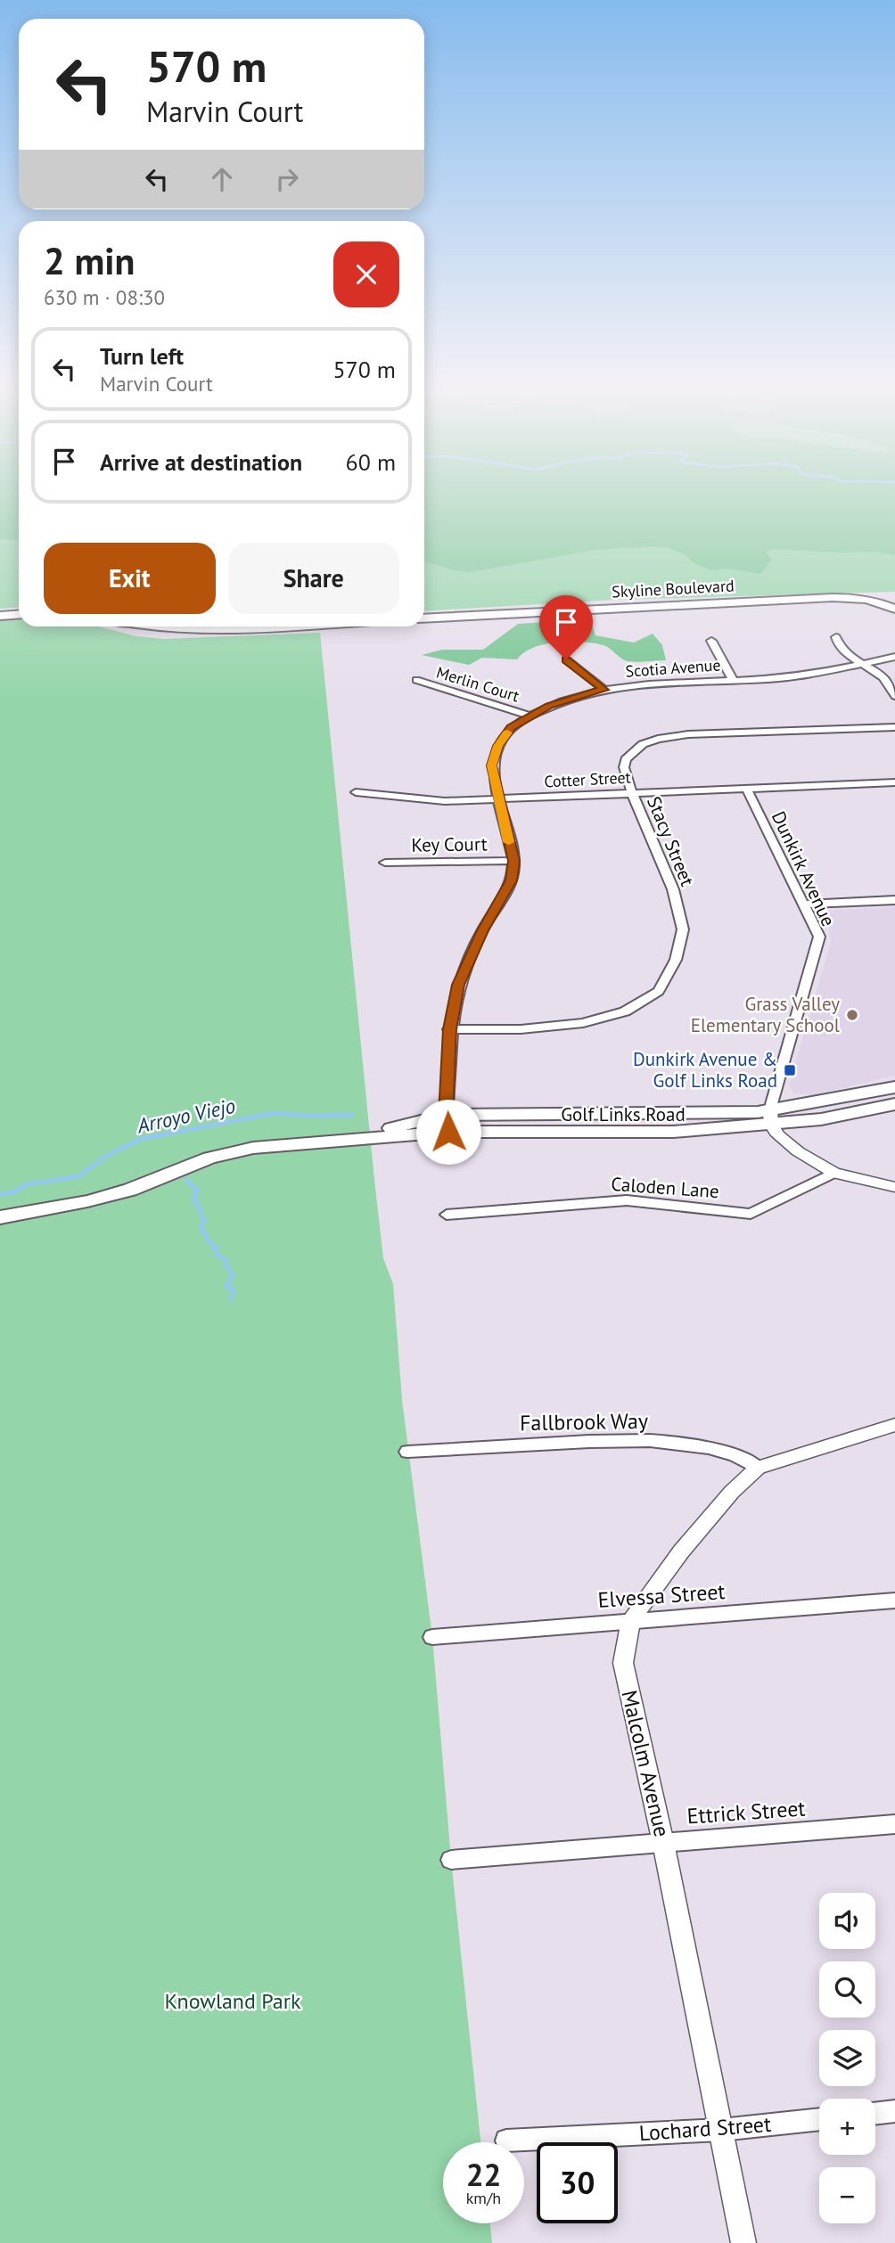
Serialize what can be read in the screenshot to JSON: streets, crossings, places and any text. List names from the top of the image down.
{
  "streets": {
    "main road": ["Skyline Boulevard", "Golf Links Road"],
    "street": [
      "Scotia Avenue",
      "Merlin Court",
      "Cotter Street",
      "Stacy Street",
      "Key Court",
      "Dunkirk Avenue",
      "Caloden Lane",
      "Fallbrook Way",
      "Elvessa Street",
      "Malcolm Avenue",
      "Ettrick Street",
      "Lochard Street"
    ]
  },
  "crossings": [
    ["Scotia Avenue", "Merlin Court"],
    ["Scotia Avenue", "Cotter Street"],
    ["Scotia Avenue", "Stacy Street"],
    ["Scotia Avenue", "Key Court"],
    ["Scotia Avenue", "Golf Links Road"],
    ["Cotter Street", "Stacy Street"],
    ["Cotter Street", "Dunkirk Avenue"],
    ["Dunkirk Avenue", "Golf Links Road"],
    ["Fallbrook Way", "Malcolm Avenue"],
    ["Elvessa Street", "Malcolm Avenue"],
    ["Malcolm Avenue", "Ettrick Street"],
    ["Malcolm Avenue", "Lochard Street"]
  ],
  "water": ["Arroyo Viejo"],
  "parks": ["Knowland Park"],
  "places": {
    "other": ["Grass Valley Elementary School"],
    "transit": ["Dunkirk Avenue & Golf Links Road"]
  },
  "page": {
    "turn": ["570 m", "Marvin Court"],
    "heading": ["2 min", "630 m · 08:30"],
    "list": [
      {
        "name": "Turn left",
        "note": "Marvin Court",
        "value": "570 m"
      },
      {
        "name": "Arrive at destination",
        "value": "60 m"
      }
    ],
    "buttons": ["Exit", "Share"],
    "map_buttons": ["+", "−"],
    "speed": "22 km/h",
    "limit": "30"
  }
}
